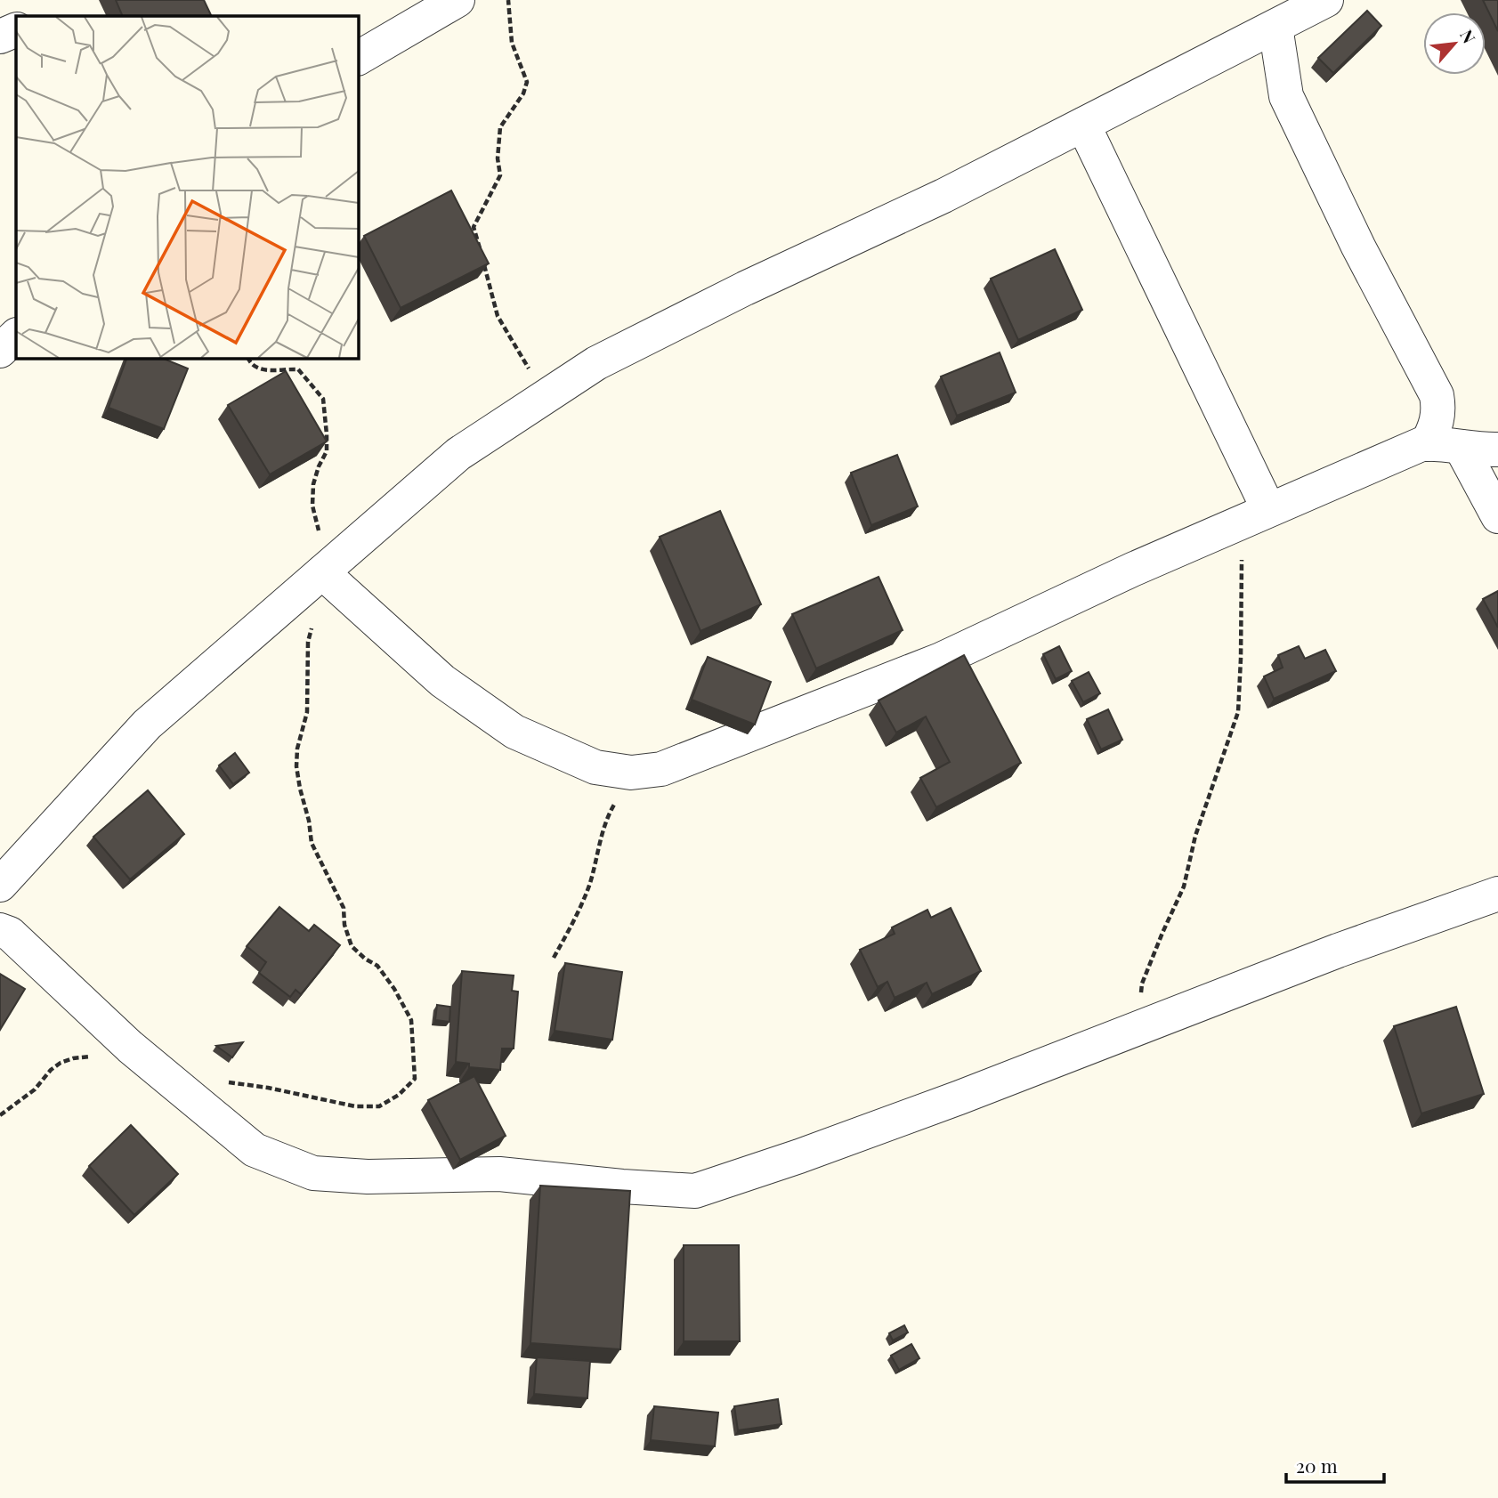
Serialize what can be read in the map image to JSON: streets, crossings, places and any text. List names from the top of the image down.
{
  "scale_bar": "20 m",
  "north": "top right"
}
